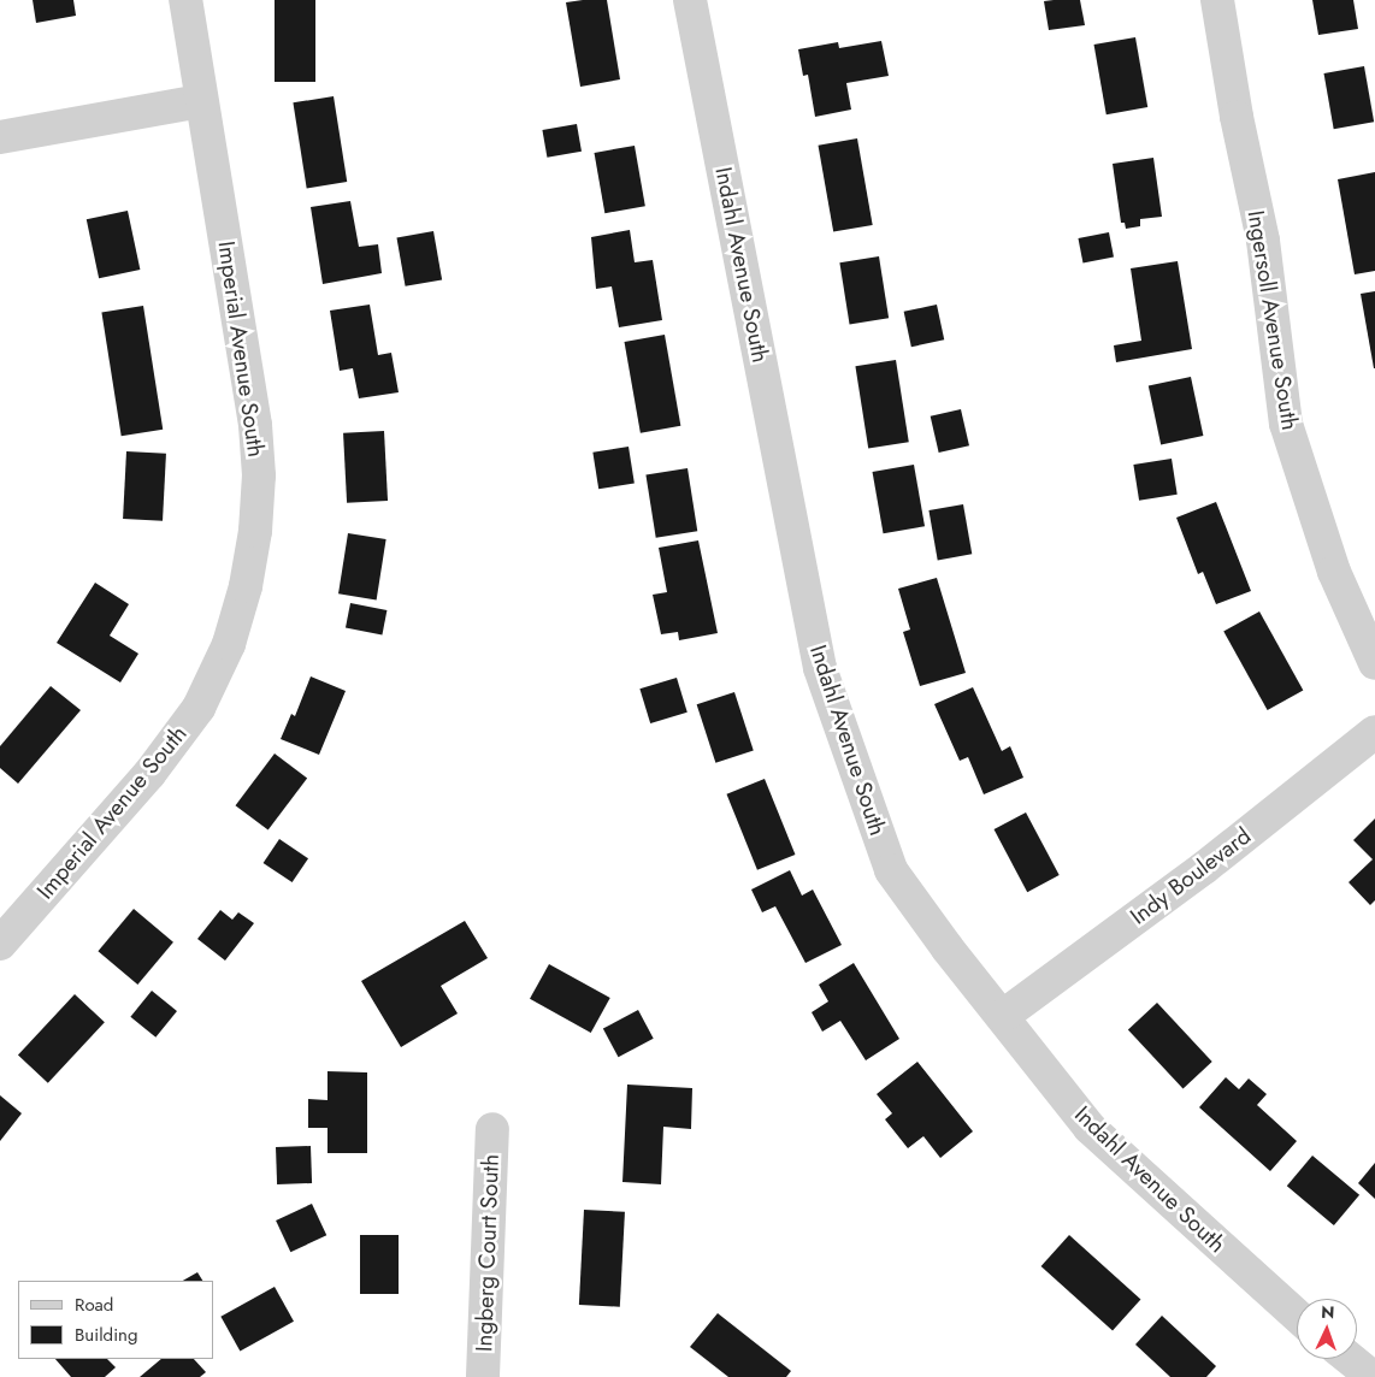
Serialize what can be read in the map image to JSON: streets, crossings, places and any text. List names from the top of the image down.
{
  "streets": {
    "street": [
      "Indahl Avenue South",
      "Ingersoll Avenue South",
      "Imperial Avenue South",
      "Indy Boulevard",
      "Ingberg Court South"
    ]
  },
  "crossings": [
    ["Indahl Avenue South", "Indy Boulevard"]
  ],
  "legend": ["Road", "Building"],
  "north": "top"
}
